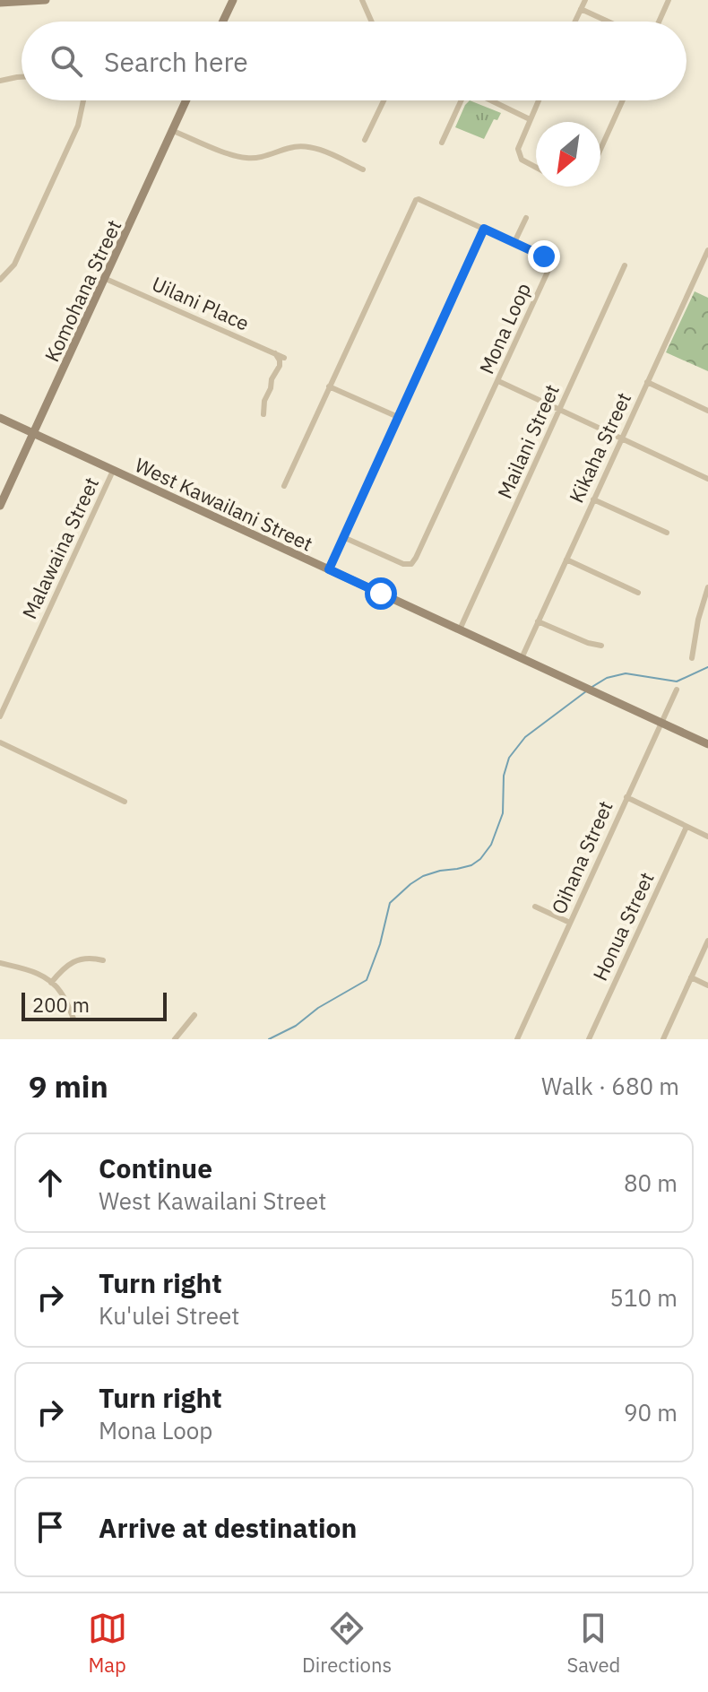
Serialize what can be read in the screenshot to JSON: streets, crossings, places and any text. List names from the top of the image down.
{
  "streets": {
    "street": [
      "Komohana Street",
      "Uilani Place",
      "Mona Loop",
      "Mailani Street",
      "Kikaha Street",
      "West Kawailani Street",
      "Malawaina Street",
      "Oihana Street",
      "Honua Street"
    ]
  },
  "crossings": [
    ["Komohana Street", "Uilani Place"],
    ["Komohana Street", "West Kawailani Street"],
    ["Mailani Street", "West Kawailani Street"],
    ["Kikaha Street", "West Kawailani Street"],
    ["West Kawailani Street", "Malawaina Street"],
    ["West Kawailani Street", "Oihana Street"]
  ],
  "scale_bar": "200 m",
  "north": "bottom left",
  "page": {
    "search": "Search here",
    "scale": "200 m",
    "heading": ["9 min", "Walk · 680 m"],
    "list": [
      ["Continue", "West Kawailani Street", "80 m"],
      ["Turn right", "Ku'ulei Street", "510 m"],
      ["Turn right", "Mona Loop", "90 m"],
      "Arrive at destination"
    ],
    "nav": ["Map", "Directions", "Saved"]
  }
}
